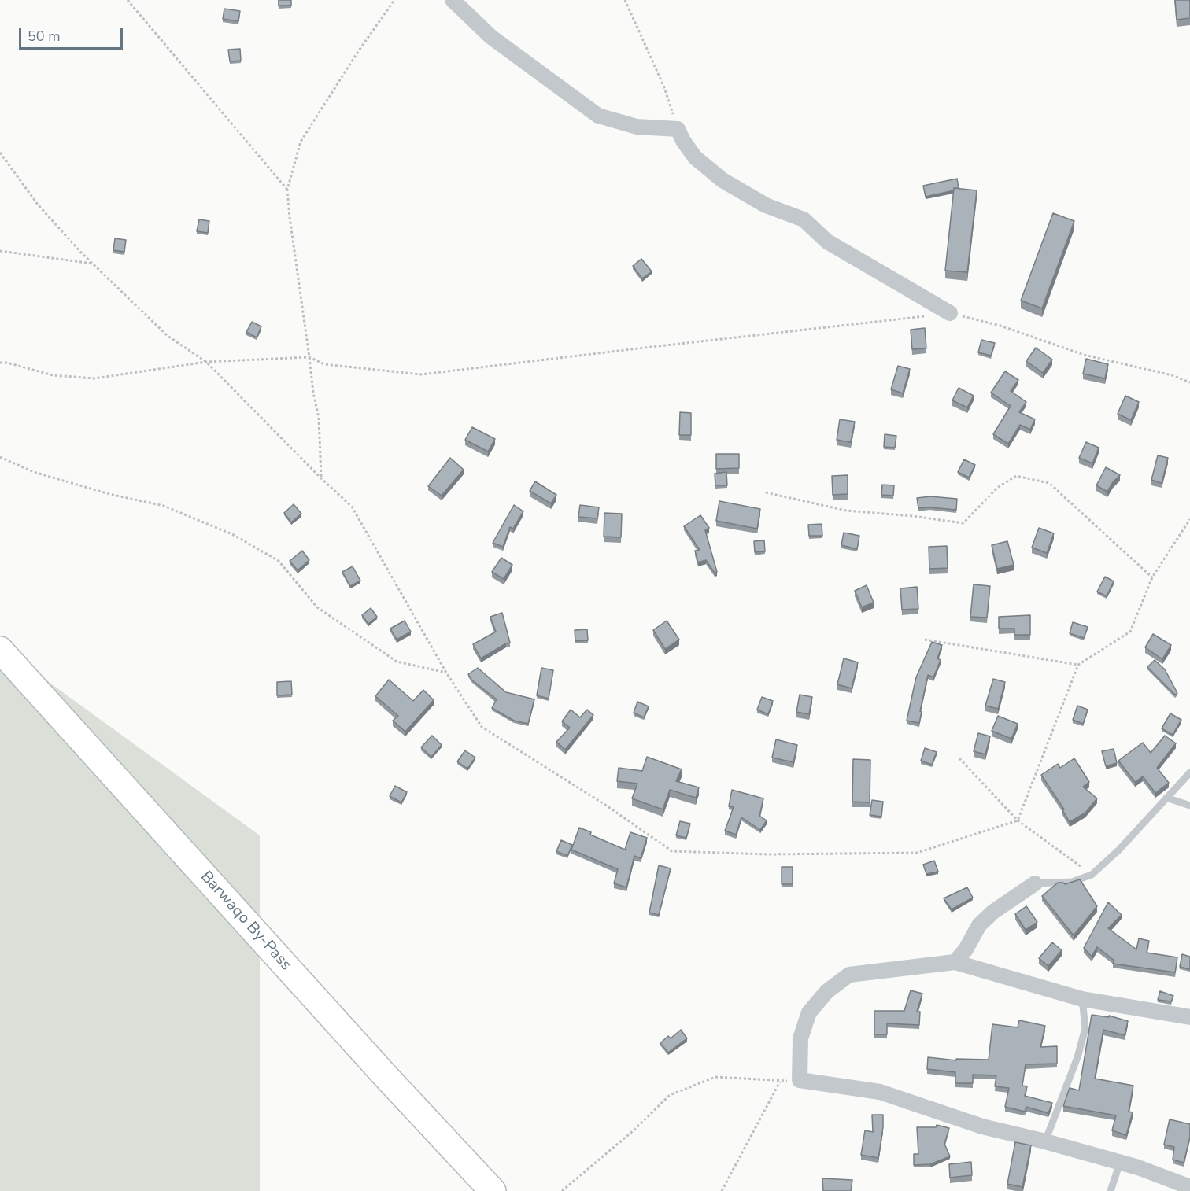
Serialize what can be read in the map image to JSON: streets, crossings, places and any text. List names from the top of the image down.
{
  "streets": {
    "highway": ["Barwaqo By-Pass"]
  },
  "scale_bar": "50 m"
}
